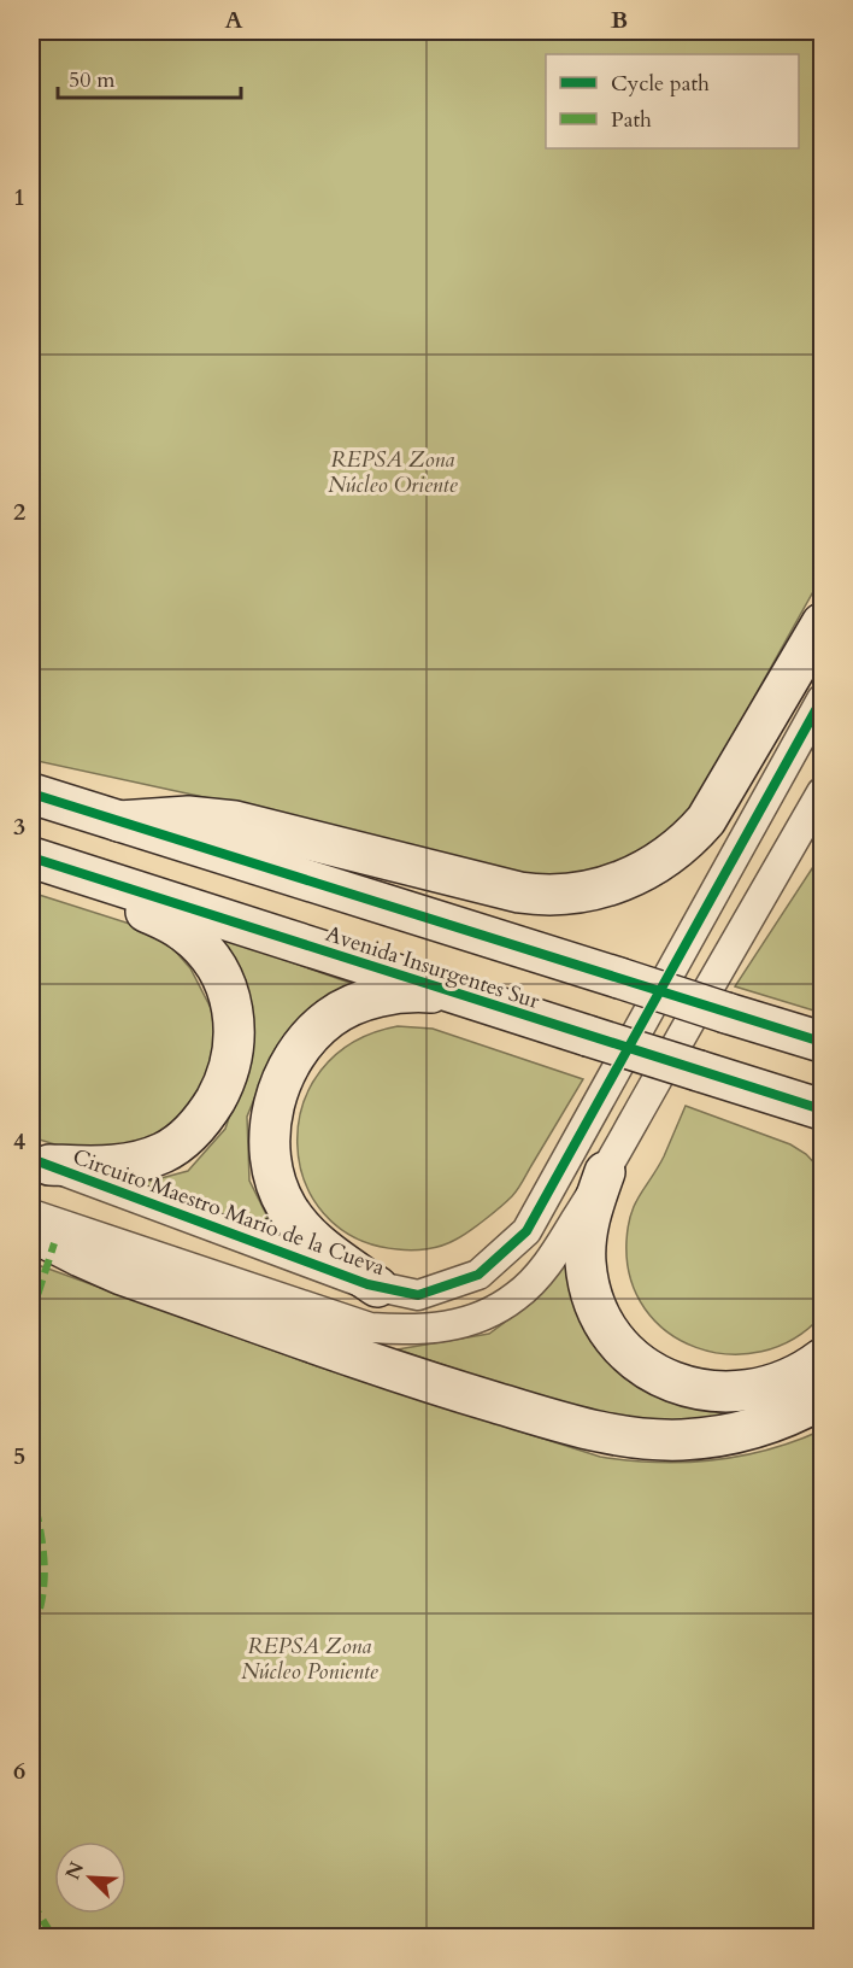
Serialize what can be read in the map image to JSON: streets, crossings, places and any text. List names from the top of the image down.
{
  "streets": {
    "main road": ["Avenida Insurgentes Sur"],
    "street": ["Circuito Maestro Mario de la Cueva"]
  },
  "parks": ["REPSA Zona Núcleo Oriente", "REPSA Zona Núcleo Poniente"],
  "legend": ["Cycle path", "Path"],
  "scale_bar": "50 m",
  "north": "top left",
  "grid": {
    "columns": ["A", "B"],
    "rows": [
      "1",
      "2",
      "3",
      "4",
      "5",
      "6"
    ]
  }
}
